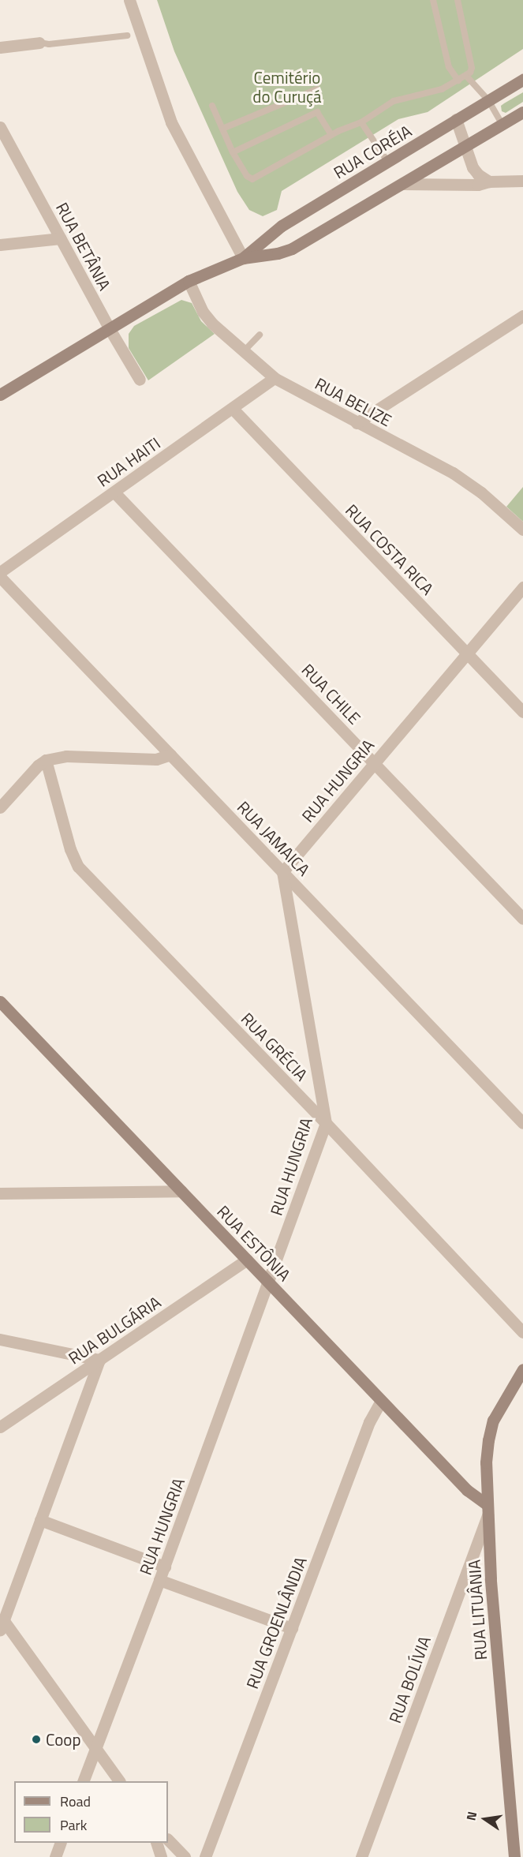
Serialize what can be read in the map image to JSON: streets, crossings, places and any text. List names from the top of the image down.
{
  "streets": {
    "street": [
      "RUA CORÉIA",
      "RUA BETÂNIA",
      "RUA BELIZE",
      "RUA HAITI",
      "RUA COSTA RICA",
      "RUA CHILE",
      "RUA HUNGRIA",
      "RUA JAMAICA",
      "RUA GRÉCIA",
      "RUA ESTÔNIA",
      "RUA BULGÁRIA",
      "RUA LITUÂNIA",
      "RUA GROENLÂNDIA",
      "RUA BOLÍVIA"
    ]
  },
  "crossings": [
    ["RUA CORÉIA", "RUA BETÂNIA"],
    ["RUA CORÉIA", "RUA BELIZE"],
    ["RUA BELIZE", "RUA HAITI"],
    ["RUA HAITI", "RUA COSTA RICA"],
    ["RUA HAITI", "RUA CHILE"],
    ["RUA COSTA RICA", "RUA HUNGRIA"],
    ["RUA CHILE", "RUA HUNGRIA"],
    ["RUA HUNGRIA", "RUA JAMAICA"],
    ["RUA HUNGRIA", "RUA GRÉCIA"],
    ["RUA HUNGRIA", "RUA ESTÔNIA"],
    ["RUA ESTÔNIA", "RUA BULGÁRIA"],
    ["RUA ESTÔNIA", "RUA LITUÂNIA"],
    ["RUA ESTÔNIA", "RUA GROENLÂNDIA"],
    ["RUA ESTÔNIA", "RUA BOLÍVIA"],
    ["RUA LITUÂNIA", "RUA BOLÍVIA"]
  ],
  "parks": ["Cemitério do Curuçá"],
  "places": ["Coop"],
  "legend": ["Road", "Park"],
  "north": "left"
}
